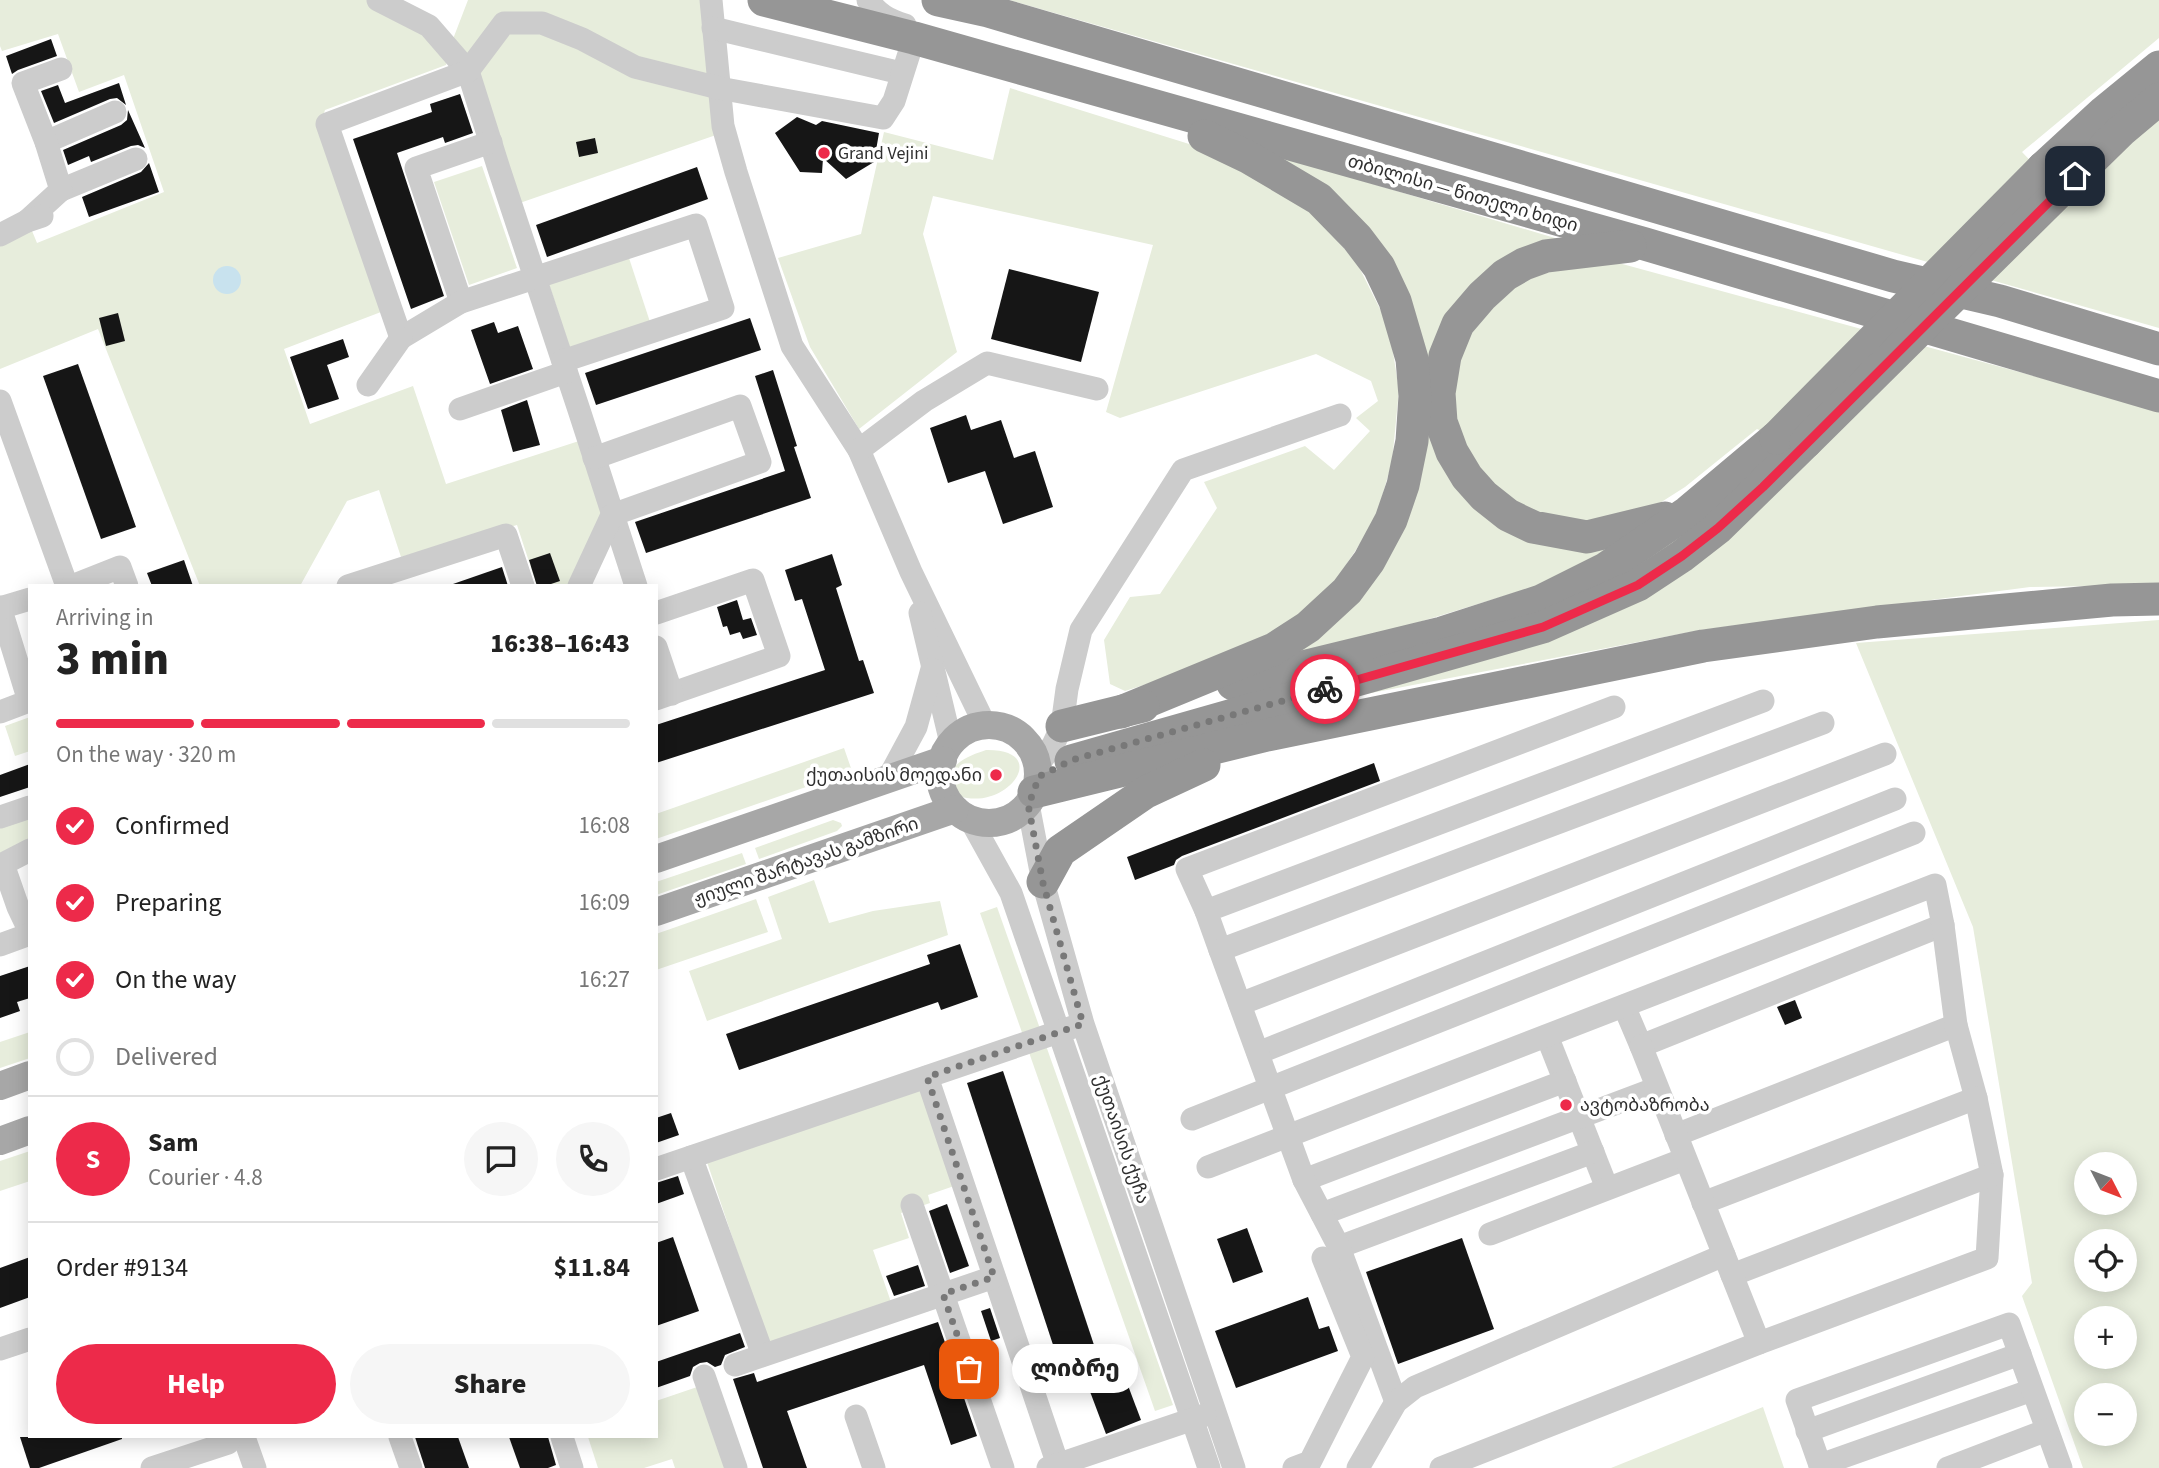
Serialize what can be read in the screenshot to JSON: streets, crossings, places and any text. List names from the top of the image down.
{
  "streets": {
    "highway": ["თბილისი — წითელი ხიდი"],
    "main road": ["ჟიული შარტავას გამზირი"],
    "street": ["ქუთაისის ქუჩა"]
  },
  "crossings": [
    ["ჟიული შარტავას გამზირი", "ქუთაისის ქუჩა"]
  ],
  "places": [
    "Grand Vejini",
    "ქუთაისის მოედანი",
    "ავტობაზრობა",
    "ლიბრე"
  ],
  "north": "bottom right",
  "page": {
    "heading": ["3 min", "Arriving in", "16:38–16:43"],
    "panel": [
      "Sam",
      "Courier · 4.8",
      "Order #9134",
      "$11.84"
    ],
    "bar": "On the way · 320 m",
    "list": [
      ["Confirmed", "16:08"],
      ["Preparing", "16:09"],
      ["On the way", "16:27"],
      "Delivered"
    ],
    "round": "S",
    "map_buttons": ["+", "−"],
    "buttons": ["Help", "Share"],
    "bubble": "ლიბრე"
  }
}
